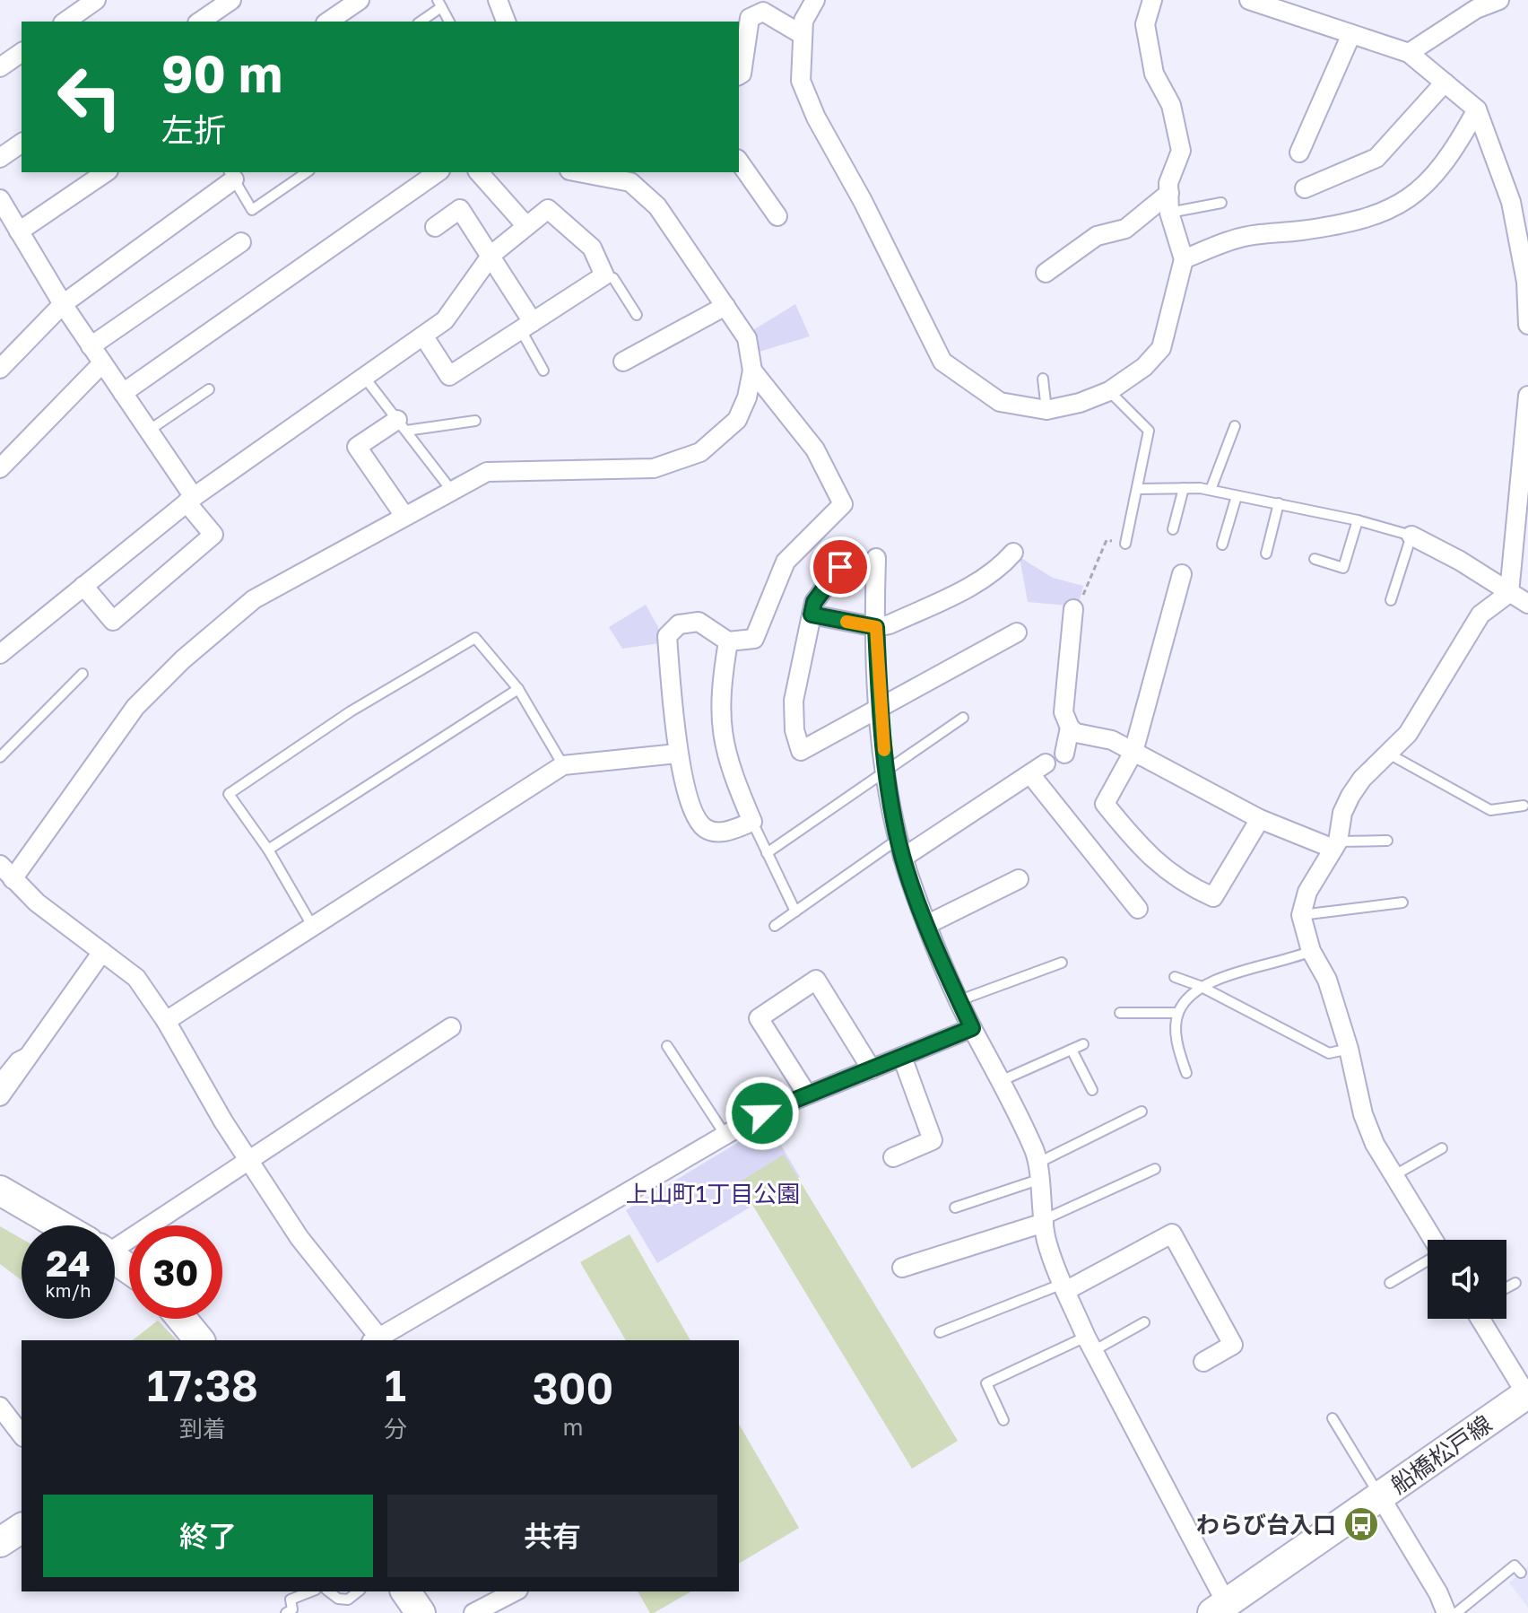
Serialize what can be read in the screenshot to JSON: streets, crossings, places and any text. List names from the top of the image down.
{
  "streets": {
    "main road": ["船橋松戸線"]
  },
  "parks": ["上山町1丁目公園"],
  "places": {
    "bus stop": ["わらび台入口"]
  },
  "page": {
    "turn": ["90 m", "左折"],
    "speed": "24 km/h",
    "limit": "30",
    "eta": [
      "17:38",
      "到着",
      "1",
      "分",
      "300",
      "m"
    ],
    "buttons": ["終了", "共有"]
  }
}
